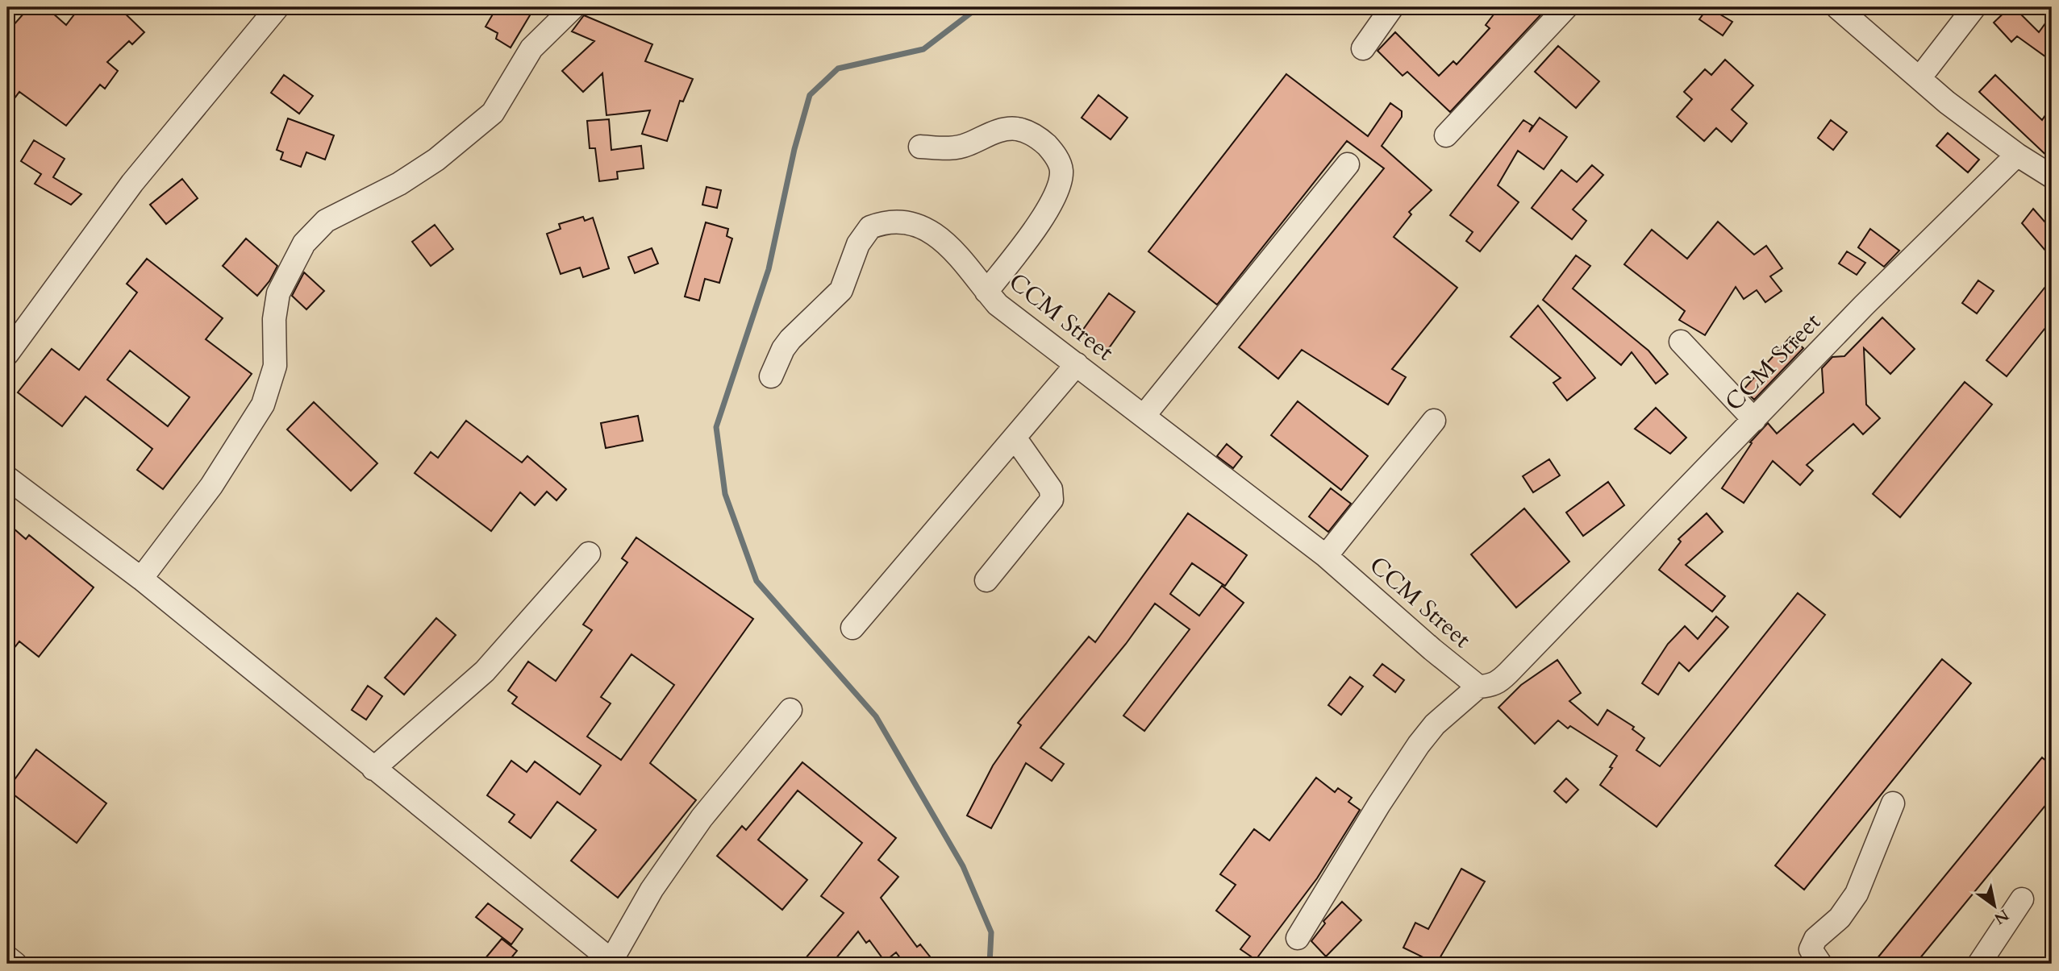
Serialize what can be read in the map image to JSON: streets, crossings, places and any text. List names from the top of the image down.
{
  "streets": {
    "street": ["CCM Street"]
  },
  "north": "bottom right"
}
